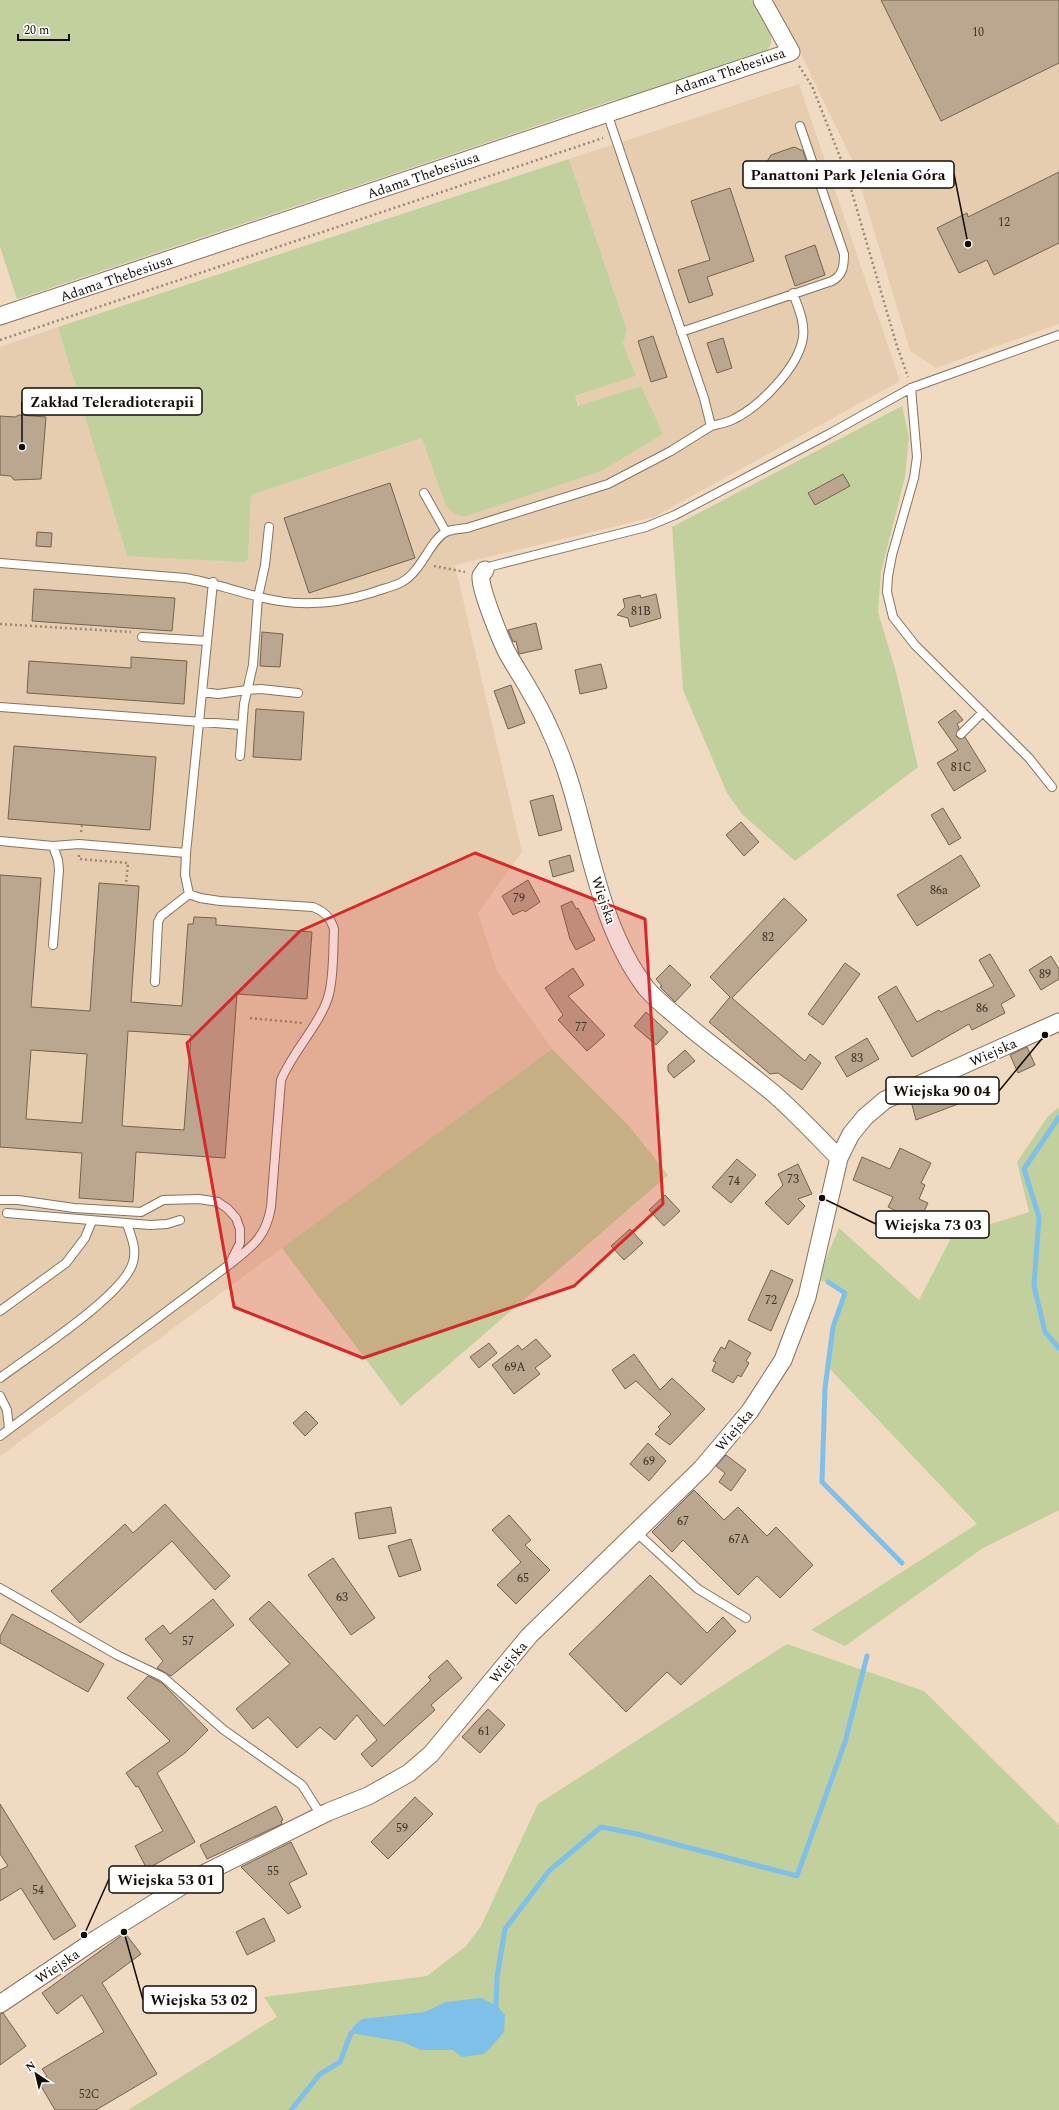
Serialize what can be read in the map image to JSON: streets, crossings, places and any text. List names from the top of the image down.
{
  "streets": {
    "street": ["Adama Thebesiusa", "Wiejska"]
  },
  "places": [
    "Panattoni Park Jelenia Góra",
    "Zakład Teleradioterapii",
    "Wiejska 90 04",
    "Wiejska 73 03",
    "Wiejska 53 02",
    "Wiejska 53 01"
  ],
  "house_numbers": [
    "10",
    "12",
    "81B",
    "81C",
    "86a",
    "79",
    "82",
    "89",
    "86",
    "77",
    "83",
    "73",
    "74",
    "72",
    "69A",
    "69",
    "67",
    "67A",
    "65",
    "63",
    "57",
    "61",
    "59",
    "55",
    "54",
    "52C"
  ],
  "scale_bar": "20 m",
  "north": "top left"
}
